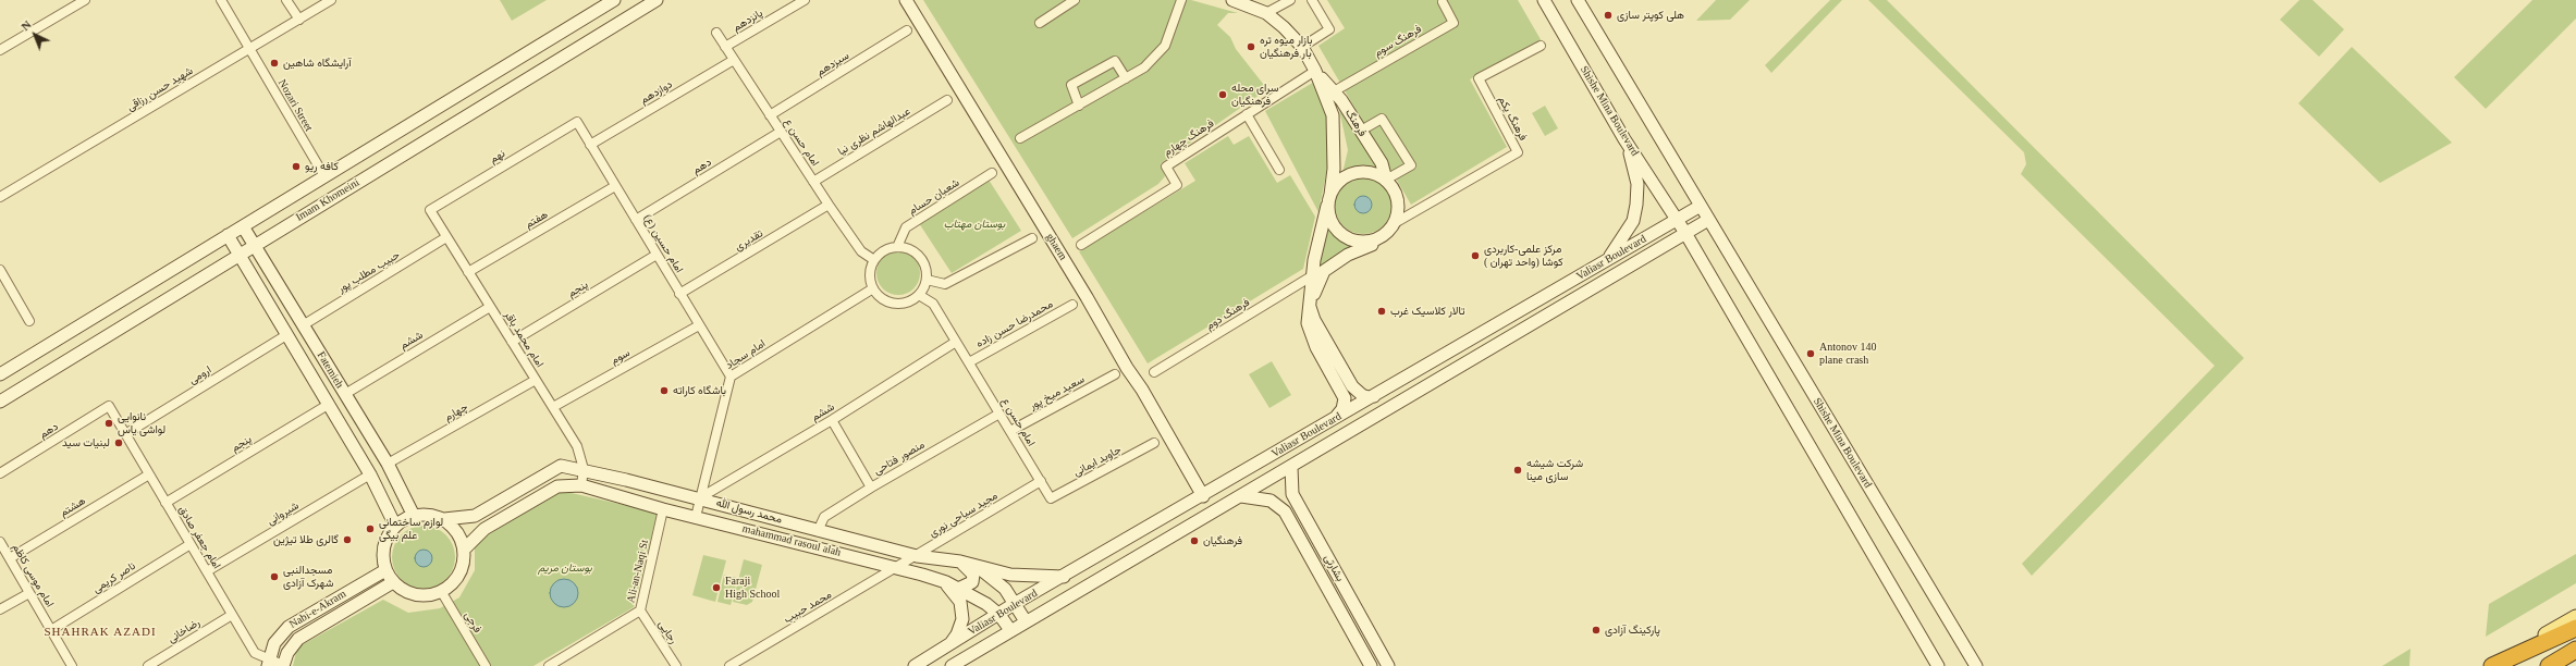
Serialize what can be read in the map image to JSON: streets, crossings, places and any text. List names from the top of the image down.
{
  "streets": {
    "street": [
      "پانزدهم",
      "فرهنگ سوم",
      "سیزدهم",
      "شهید حسن رزاقی",
      "دوازدهم",
      "Nozari Street",
      "Shishe Mina Boulevard",
      "فرهنگ یکم",
      "فرهنگ",
      "عبدالهاشم نظری نیا",
      "فرهنگ چهارم",
      "امام حسن ع",
      "نهم",
      "دهم",
      "شعبان حسام",
      "Imam Khomeini",
      "هفتم",
      "تقدیری",
      "امام حسین (ع)",
      "ghaem",
      "Valiasr Boulevard",
      "حبیب مطلب پور",
      "پنجم",
      "فرهنگ دوم",
      "محمدرضا حسن زاده",
      "امام محمد باقر",
      "ششم",
      "امام سجاد",
      "سوم",
      "Fatemieh",
      "ارومی",
      "سعید میخ پور",
      "چهارم",
      "منصور فتاحی",
      "جاوید ایمانی",
      "هشتم",
      "محمد رسول الله",
      "شیروانی",
      "مجید سیاحی نوری",
      "امام جعفر صادق",
      "mahammad rasoul alah",
      "بشارتی",
      "Ali-an-Naqi St",
      "امام موسی کاظم",
      "ناصر کریمی",
      "محمد حبیب",
      "Nabi-e-Akram",
      "فرجی",
      "رضاخانی",
      "رجایی"
    ]
  },
  "crossings": [
    ["پانزدهم", "امام حسن ع"],
    ["فرهنگ سوم", "فرهنگ"],
    ["سیزدهم", "امام حسن ع"],
    ["شهید حسن رزاقی", "Nozari Street"],
    ["دوازدهم", "امام حسن ع"],
    ["دوازدهم", "امام حسین (ع)"],
    ["Nozari Street", "Imam Khomeini"],
    ["Shishe Mina Boulevard", "Valiasr Boulevard"],
    ["فرهنگ یکم", "فرهنگ"],
    ["فرهنگ", "فرهنگ چهارم"],
    ["فرهنگ", "فرهنگ دوم"],
    ["عبدالهاشم نظری نیا", "امام حسن ع"],
    ["امام حسن ع", "دهم"],
    ["امام حسن ع", "شعبان حسام"],
    ["امام حسن ع", "تقدیری"],
    ["امام حسن ع", "محمدرضا حسن زاده"],
    ["امام حسن ع", "ششم"],
    ["امام حسن ع", "امام سجاد"],
    ["امام حسن ع", "سعید میخ پور"],
    ["امام حسن ع", "منصور فتاحی"],
    ["امام حسن ع", "جاوید ایمانی"],
    ["امام حسن ع", "مجید سیاحی نوری"],
    ["نهم", "امام حسین (ع)"],
    ["نهم", "امام محمد باقر"],
    ["دهم", "امام حسین (ع)"],
    ["دهم", "امام جعفر صادق"],
    ["شعبان حسام", "امام سجاد"],
    ["Imam Khomeini", "Fatemieh"],
    ["هفتم", "امام حسین (ع)"],
    ["هفتم", "امام محمد باقر"],
    ["تقدیری", "امام حسین (ع)"],
    ["امام حسین (ع)", "پنجم"],
    ["امام حسین (ع)", "امام سجاد"],
    ["امام حسین (ع)", "سوم"],
    ["ghaem", "Valiasr Boulevard"],
    ["Valiasr Boulevard", "محمد رسول الله"],
    ["Valiasr Boulevard", "mahammad rasoul alah"],
    ["Valiasr Boulevard", "بشارتی"],
    ["حبیب مطلب پور", "امام محمد باقر"],
    ["حبیب مطلب پور", "Fatemieh"],
    ["پنجم", "امام محمد باقر"],
    ["پنجم", "Fatemieh"],
    ["پنجم", "امام جعفر صادق"],
    ["امام محمد باقر", "ششم"],
    ["امام محمد باقر", "سوم"],
    ["امام محمد باقر", "چهارم"],
    ["امام محمد باقر", "محمد رسول الله"],
    ["امام محمد باقر", "mahammad rasoul alah"],
    ["ششم", "امام سجاد"],
    ["ششم", "Fatemieh"],
    ["ششم", "محمد رسول الله"],
    ["امام سجاد", "محمد رسول الله"],
    ["امام سجاد", "mahammad rasoul alah"],
    ["Fatemieh", "ارومی"],
    ["Fatemieh", "چهارم"],
    ["Fatemieh", "محمد رسول الله"],
    ["Fatemieh", "شیروانی"],
    ["Fatemieh", "Nabi-e-Akram"],
    ["Fatemieh", "فرجی"],
    ["ارومی", "امام جعفر صادق"],
    ["منصور فتاحی", "محمد رسول الله"],
    ["هشتم", "امام جعفر صادق"],
    ["هشتم", "امام موسی کاظم"],
    ["محمد رسول الله", "مجید سیاحی نوری"],
    ["محمد رسول الله", "Nabi-e-Akram"],
    ["محمد رسول الله", "فرجی"],
    ["شیروانی", "امام جعفر صادق"],
    ["مجید سیاحی نوری", "mahammad rasoul alah"],
    ["مجید سیاحی نوری", "محمد حبیب"],
    ["امام جعفر صادق", "ناصر کریمی"],
    ["امام جعفر صادق", "Nabi-e-Akram"],
    ["امام جعفر صادق", "رضاخانی"],
    ["mahammad rasoul alah", "Ali-an-Naqi St"],
    ["mahammad rasoul alah", "محمد حبیب"],
    ["Ali-an-Naqi St", "رجایی"],
    ["امام موسی کاظم", "ناصر کریمی"],
    ["Nabi-e-Akram", "فرجی"]
  ],
  "districts": ["SHAHRAK AZADI"],
  "parks": ["بوستان مهتاب", "بوستان مریم"],
  "places": [
    "هلی کوپتر سازی",
    "بازار میوه تره بار فرهنگیان",
    "آرایشگاه شاهین",
    "سرای محله فرهنگیان",
    "کافه ریو",
    "مرکز علمی-کاربردی کوشا (واحد تهران )",
    "تالار کلاسیک غرب",
    "Antonov 140 plane crash",
    "باشگاه کاراته",
    "نانوایی لواشی یاس",
    "لبنیات سید",
    "شرکت شیشه سازی مینا",
    "لوازم ساختمانی علم بیگی",
    "گالری طلا تیژین",
    "فرهنگیان",
    "مسجدالنبی شهرک آزادی",
    "Faraji High School",
    "پارکینگ آزادی"
  ],
  "north": "top left"
}
